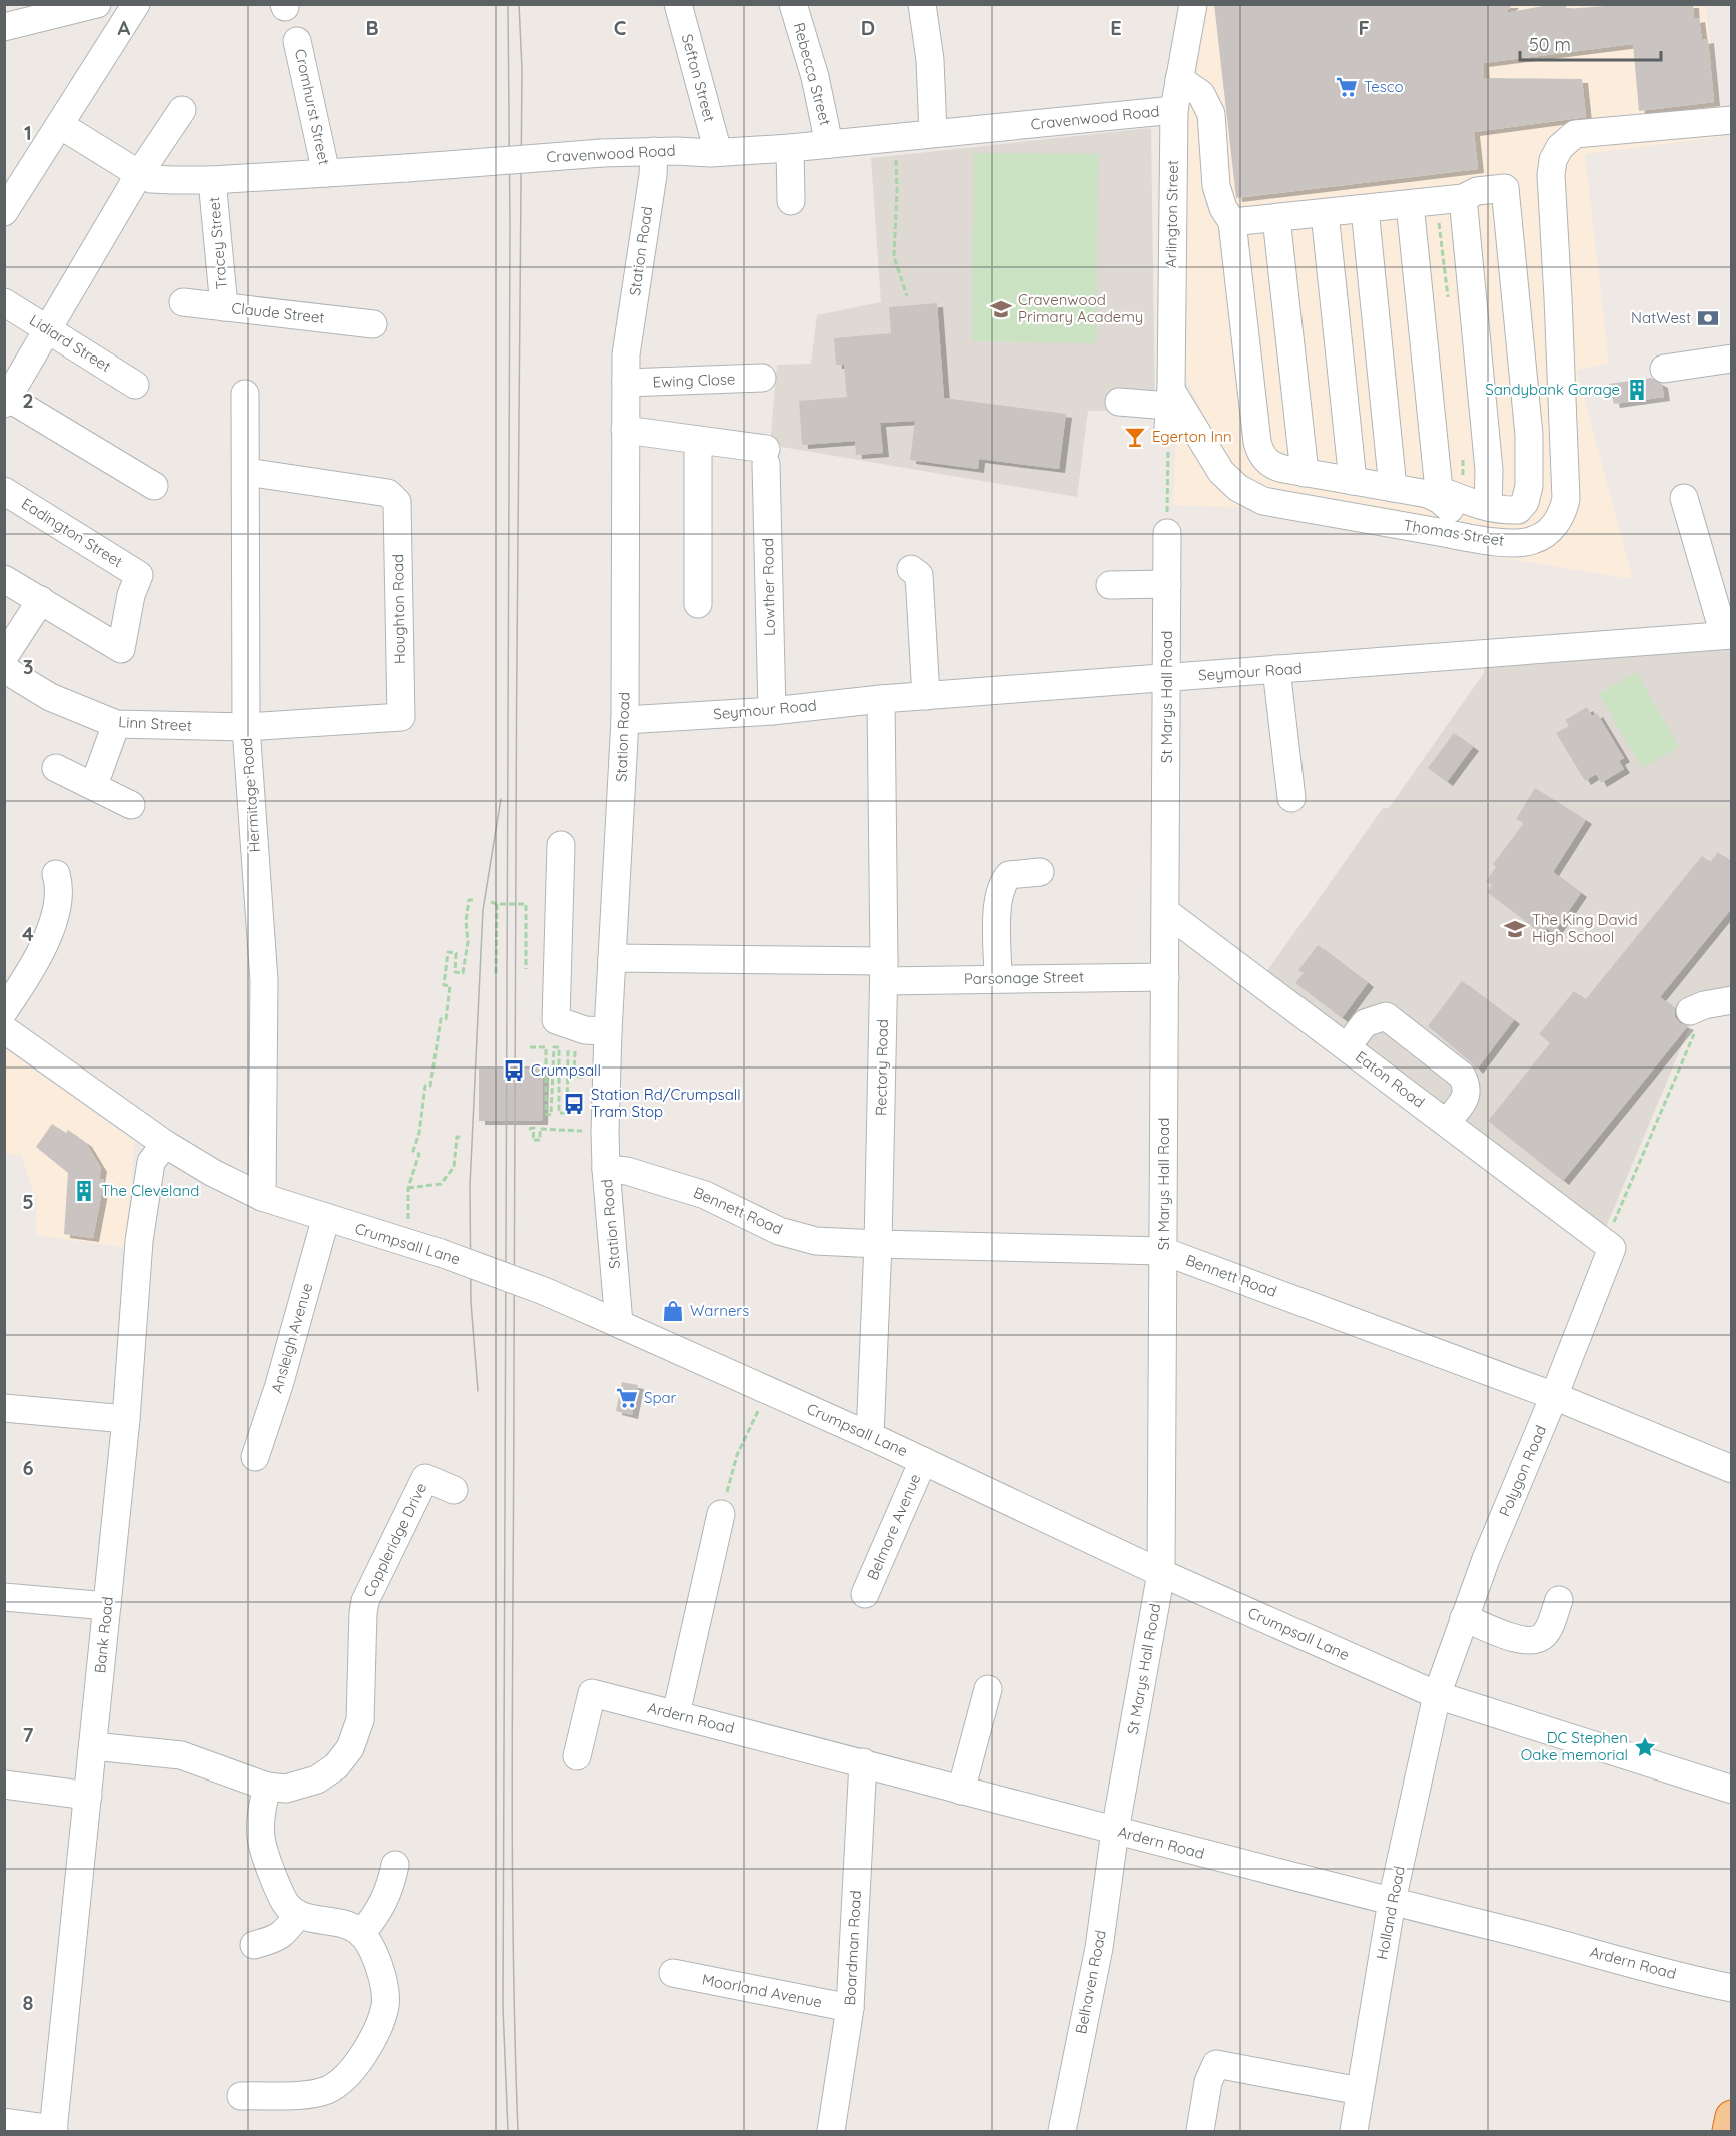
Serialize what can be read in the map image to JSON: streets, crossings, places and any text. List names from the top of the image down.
{
  "streets": {
    "street": [
      "Rebecca Street",
      "Sefton Street",
      "Cromhurst Street",
      "Cravenwood Road",
      "Arlington Street",
      "Tracey Street",
      "Station Road",
      "Claude Street",
      "Lidiard Street",
      "Ewing Close",
      "Eadington Street",
      "Thomas Street",
      "Lowther Road",
      "Houghton Road",
      "Seymour Road",
      "St Marys Hall Road",
      "Linn Street",
      "Hermitage Road",
      "Parsonage Street",
      "Rectory Road",
      "Eaton Road",
      "Bennett Road",
      "Crumpsall Lane",
      "Ansleigh Avenue",
      "Polygon Road",
      "Belmore Avenue",
      "Coppleridge Drive",
      "Bank Road",
      "Ardern Road",
      "Holland Road",
      "Boardman Road",
      "Belhaven Road",
      "Moorland Avenue"
    ]
  },
  "crossings": [
    ["Rebecca Street", "Cravenwood Road"],
    ["Sefton Street", "Cravenwood Road"],
    ["Cromhurst Street", "Cravenwood Road"],
    ["Cravenwood Road", "Arlington Street"],
    ["Cravenwood Road", "Tracey Street"],
    ["Cravenwood Road", "Station Road"],
    ["Arlington Street", "Thomas Street"],
    ["Tracey Street", "Claude Street"],
    ["Station Road", "Ewing Close"],
    ["Station Road", "Seymour Road"],
    ["Station Road", "Parsonage Street"],
    ["Station Road", "Bennett Road"],
    ["Station Road", "Crumpsall Lane"],
    ["Lowther Road", "Seymour Road"],
    ["Houghton Road", "Linn Street"],
    ["Houghton Road", "Hermitage Road"],
    ["Seymour Road", "St Marys Hall Road"],
    ["Seymour Road", "Rectory Road"],
    ["St Marys Hall Road", "Parsonage Street"],
    ["St Marys Hall Road", "Eaton Road"],
    ["St Marys Hall Road", "Bennett Road"],
    ["St Marys Hall Road", "Crumpsall Lane"],
    ["St Marys Hall Road", "Ardern Road"],
    ["St Marys Hall Road", "Belhaven Road"],
    ["Linn Street", "Hermitage Road"],
    ["Hermitage Road", "Crumpsall Lane"],
    ["Parsonage Street", "Rectory Road"],
    ["Rectory Road", "Bennett Road"],
    ["Rectory Road", "Crumpsall Lane"],
    ["Eaton Road", "Polygon Road"],
    ["Bennett Road", "Polygon Road"],
    ["Crumpsall Lane", "Ansleigh Avenue"],
    ["Crumpsall Lane", "Polygon Road"],
    ["Crumpsall Lane", "Belmore Avenue"],
    ["Crumpsall Lane", "Bank Road"],
    ["Crumpsall Lane", "Holland Road"],
    ["Polygon Road", "Holland Road"],
    ["Coppleridge Drive", "Bank Road"],
    ["Ardern Road", "Holland Road"],
    ["Ardern Road", "Boardman Road"],
    ["Ardern Road", "Belhaven Road"],
    ["Boardman Road", "Moorland Avenue"]
  ],
  "places": {
    "supermarket": ["Tesco", "Spar"],
    "school or university": ["Cravenwood Primary Academy", "The King David High School"],
    "bank": ["NatWest"],
    "building": ["Sandybank Garage", "The Cleveland"],
    "bar": ["Egerton Inn"],
    "bus stop": ["Crumpsall", "Station Rd/Crumpsall Tram Stop"],
    "shop": ["Warners"],
    "place": ["DC Stephen Oake memorial"]
  },
  "scale_bar": "50 m",
  "grid": {
    "columns": [
      "A",
      "B",
      "C",
      "D",
      "E",
      "F"
    ],
    "rows": [
      "1",
      "2",
      "3",
      "4",
      "5",
      "6",
      "7",
      "8"
    ]
  }
}
